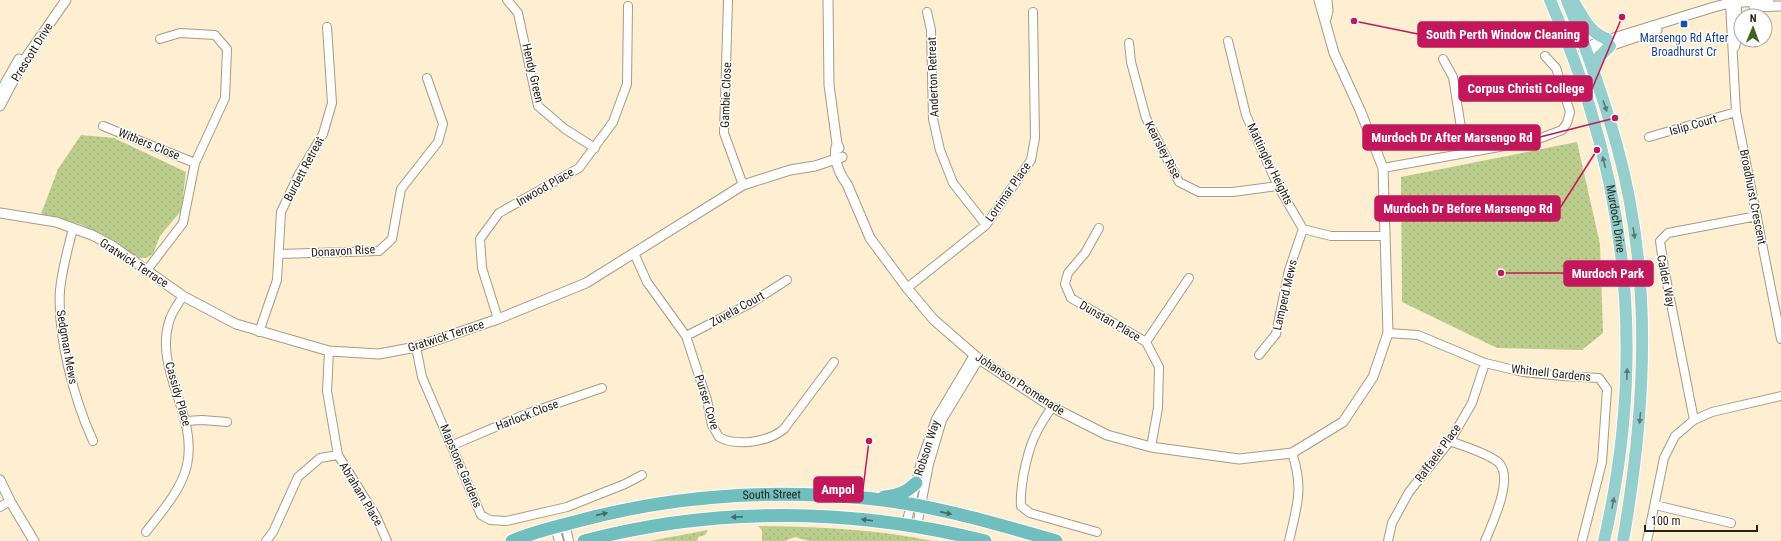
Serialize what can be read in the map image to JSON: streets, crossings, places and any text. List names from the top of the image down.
{
  "streets": {
    "highway": ["South Street"],
    "main road": ["Murdoch Drive"],
    "street": [
      "Prescott Drive",
      "Hendy Green",
      "Anderton Retreat",
      "Gambie Close",
      "Islip Court",
      "Withers Close",
      "Kearsley Rise",
      "Mattingley Heights",
      "Burdett Retreat",
      "Inwood Place",
      "Lorrimar Place",
      "Broadhurst Crescent",
      "Donavon Rise",
      "Gratwick Terrace",
      "Calder Way",
      "Lamperd Mews",
      "Zuvela Court",
      "Dunstan Place",
      "Sedgman Mews",
      "Whitnell Gardens",
      "Johanson Promenade",
      "Cassidy Place",
      "Purser Cove",
      "Harlock Close",
      "Robson Way",
      "Raffaele Place",
      "Mapstone Gardens",
      "Abraham Place"
    ]
  },
  "crossings": [
    ["Hendy Green", "Inwood Place"],
    ["Anderton Retreat", "Lorrimar Place"],
    ["Gambie Close", "Gratwick Terrace"],
    ["Islip Court", "Broadhurst Crescent"],
    ["Kearsley Rise", "Mattingley Heights"],
    ["Mattingley Heights", "Lamperd Mews"],
    ["Burdett Retreat", "Donavon Rise"],
    ["Burdett Retreat", "Gratwick Terrace"],
    ["Inwood Place", "Gratwick Terrace"],
    ["Lorrimar Place", "Johanson Promenade"],
    ["Broadhurst Crescent", "Calder Way"],
    ["Gratwick Terrace", "Sedgman Mews"],
    ["Gratwick Terrace", "Johanson Promenade"],
    ["Gratwick Terrace", "Cassidy Place"],
    ["Gratwick Terrace", "Purser Cove"],
    ["Gratwick Terrace", "Mapstone Gardens"],
    ["Gratwick Terrace", "Abraham Place"],
    ["Zuvela Court", "Purser Cove"],
    ["Dunstan Place", "Johanson Promenade"],
    ["Whitnell Gardens", "Johanson Promenade"],
    ["Whitnell Gardens", "Raffaele Place"],
    ["Johanson Promenade", "Robson Way"],
    ["Harlock Close", "Mapstone Gardens"],
    ["Robson Way", "South Street"]
  ],
  "places": {
    "other": [
      "Corpus Christi College",
      "South Perth Window Cleaning",
      "Murdoch Dr After Marsengo Rd",
      "Murdoch Dr Before Marsengo Rd",
      "Murdoch Park",
      "Ampol"
    ],
    "transit": ["Marsengo Rd After Broadhurst Cr"]
  },
  "scale_bar": "100 m",
  "north": "top"
}
